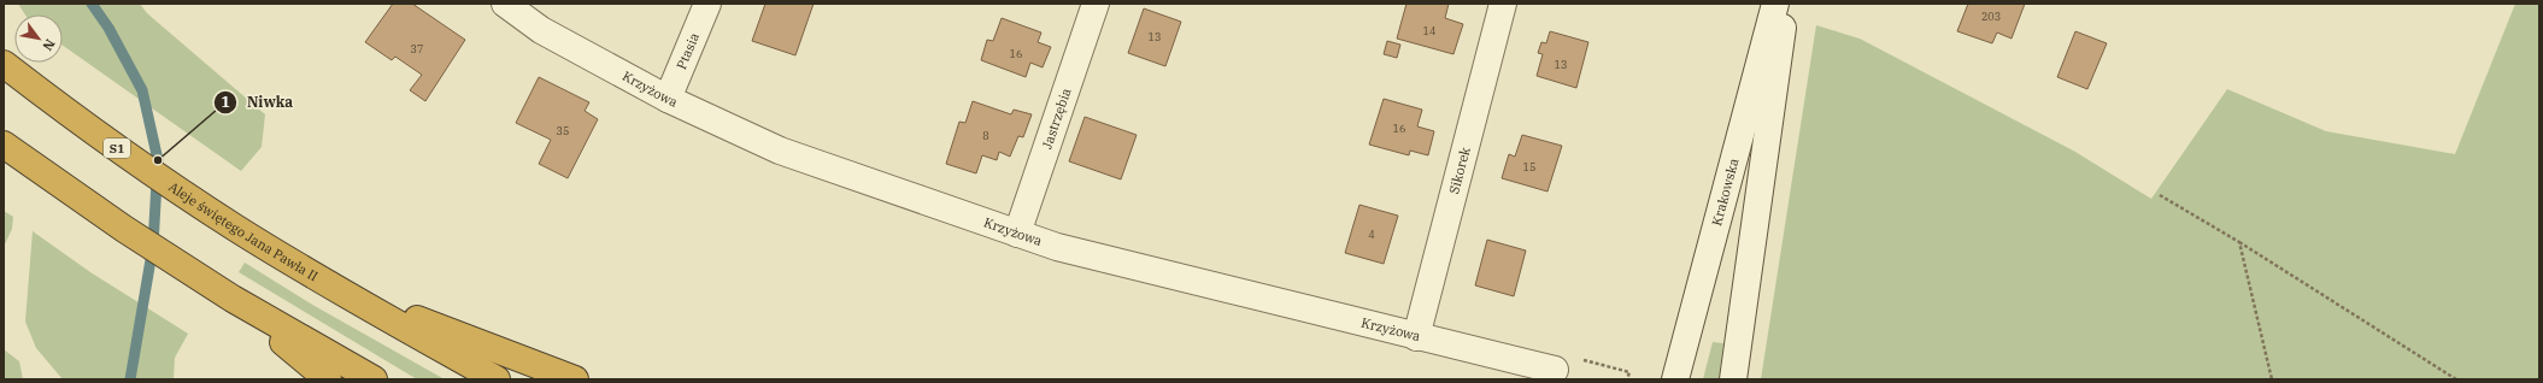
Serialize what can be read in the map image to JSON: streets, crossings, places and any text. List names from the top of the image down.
{
  "streets": {
    "highway": ["S1", "Aleje świętego Jana Pawła II"],
    "street": [
      "Ptasia",
      "Krzyżowa",
      "Jastrzębia",
      "Sikorek",
      "Krakowska"
    ]
  },
  "crossings": [
    ["Ptasia", "Krzyżowa"],
    ["Krzyżowa", "Jastrzębia"],
    ["Krzyżowa", "Sikorek"]
  ],
  "places": ["Niwka"],
  "house_numbers": [
    "203",
    "14",
    "13",
    "37",
    "16",
    "13",
    "16",
    "35",
    "8",
    "15",
    "4"
  ],
  "north": "bottom right"
}
